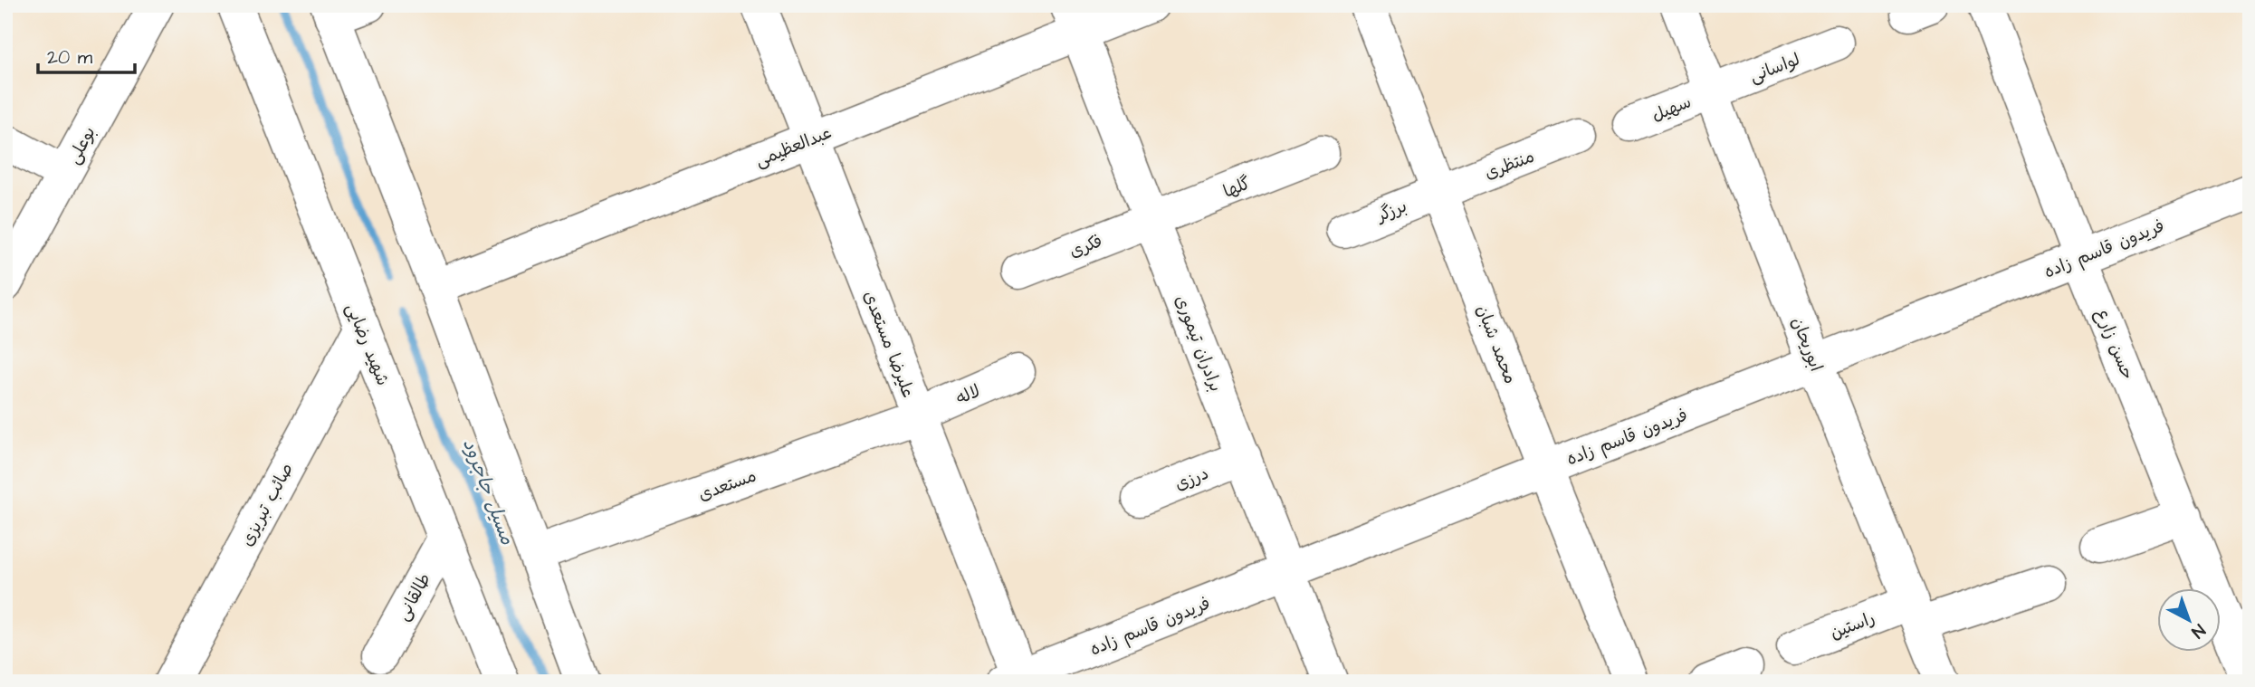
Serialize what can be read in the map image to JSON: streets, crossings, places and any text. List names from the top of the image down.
{
  "streets": {
    "street": [
      "لواسانی",
      "سهیل",
      "بوعلی",
      "عبدالعظیمی",
      "منتظری",
      "گلها",
      "برزگر",
      "فکری",
      "فریدون قاسم زاده",
      "برادران تیموری",
      "شهید رضایی",
      "علیرضا مستعدی",
      "محمد شبان",
      "ابوریحان",
      "حسن زارع",
      "لاله",
      "درزی",
      "مستعدی",
      "صائب تبریزی",
      "طالقانی",
      "راستین"
    ]
  },
  "crossings": [
    ["لواسانی", "سهیل"],
    ["لواسانی", "ابوریحان"],
    ["سهیل", "ابوریحان"],
    ["عبدالعظیمی", "برادران تیموری"],
    ["عبدالعظیمی", "علیرضا مستعدی"],
    ["منتظری", "برزگر"],
    ["منتظری", "محمد شبان"],
    ["گلها", "فکری"],
    ["گلها", "برادران تیموری"],
    ["برزگر", "محمد شبان"],
    ["فکری", "برادران تیموری"],
    ["فریدون قاسم زاده", "برادران تیموری"],
    ["فریدون قاسم زاده", "علیرضا مستعدی"],
    ["فریدون قاسم زاده", "محمد شبان"],
    ["فریدون قاسم زاده", "ابوریحان"],
    ["فریدون قاسم زاده", "حسن زارع"],
    ["برادران تیموری", "درزی"],
    ["شهید رضایی", "صائب تبریزی"],
    ["شهید رضایی", "طالقانی"],
    ["علیرضا مستعدی", "لاله"],
    ["علیرضا مستعدی", "مستعدی"],
    ["ابوریحان", "راستین"],
    ["لاله", "مستعدی"]
  ],
  "water": ["مسیل جاجرود"],
  "scale_bar": "20 m",
  "north": "bottom right"
}
